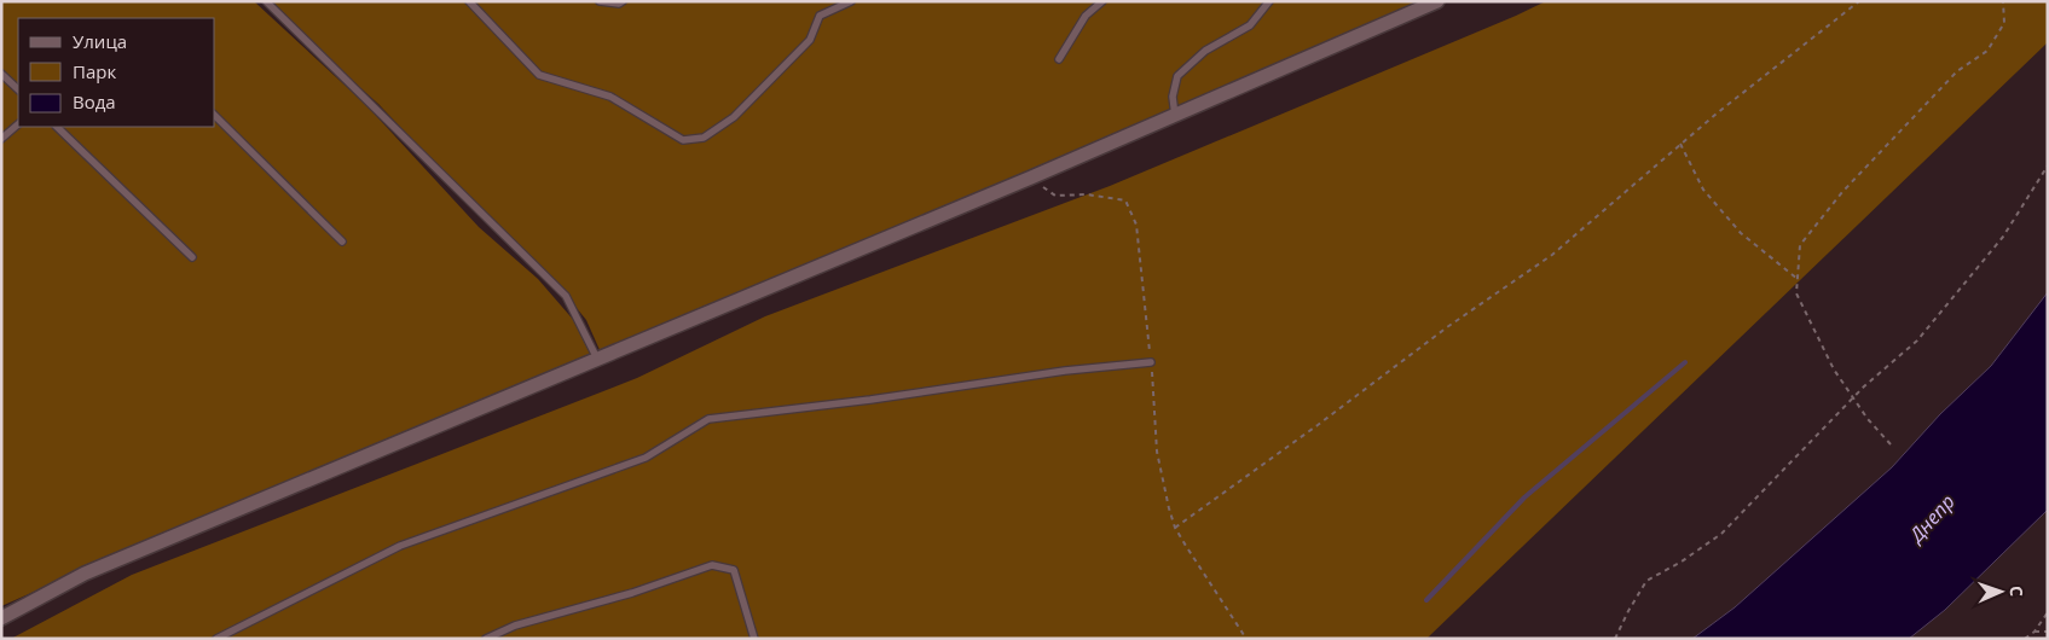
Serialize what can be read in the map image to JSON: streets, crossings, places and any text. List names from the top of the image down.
{
  "water": ["Днепр"],
  "legend": ["Улица", "Парк", "Вода"],
  "north": "right"
}
